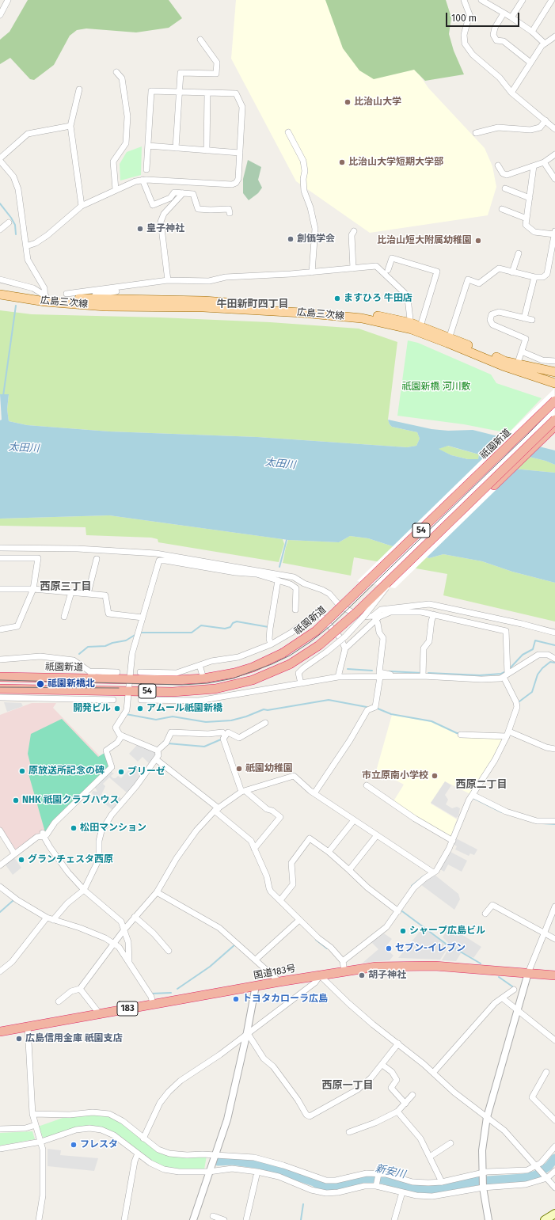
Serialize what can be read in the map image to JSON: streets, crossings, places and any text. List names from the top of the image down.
{
  "streets": {
    "highway": [
      "祇園新道",
      "54",
      "国道183号",
      "183"
    ],
    "main road": ["広島三次線"]
  },
  "districts": [
    "牛田新町四丁目",
    "西原三丁目",
    "西原二丁目",
    "西原一丁目"
  ],
  "water": ["太田川", "新安川"],
  "parks": ["祇園新橋 河川敷"],
  "places": [
    "比治山大学",
    "比治山大学短期大学部",
    "皇子神社",
    "創価学会",
    "比治山短大附属幼稚園",
    "ますひろ 牛田店",
    "祗園新橋北",
    "開発ビル",
    "アムール祇園新橋",
    "祇園幼稚園",
    "原放送所記念の碑",
    "ブリーゼ",
    "市立原南小学校",
    "NHK 祇園クラブハウス",
    "松田マンション",
    "グランチェスタ西原",
    "シャープ広島ビル",
    "セブン-イレブン",
    "胡子神社",
    "トヨタカローラ広島",
    "広島信用金庫 祇園支店",
    "フレスタ"
  ],
  "scale_bar": "100 m"
}
